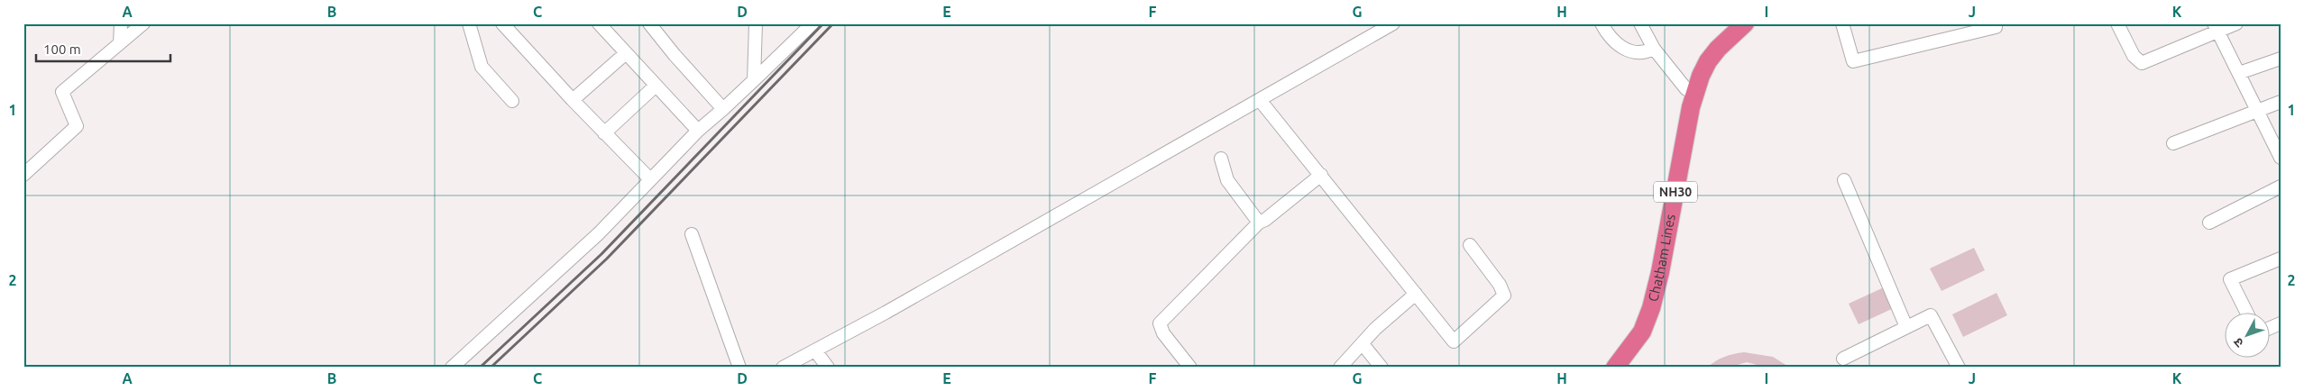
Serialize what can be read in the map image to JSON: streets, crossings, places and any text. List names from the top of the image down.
{
  "streets": {
    "highway": ["NH30", "Chatham Lines"]
  },
  "scale_bar": "100 m",
  "north": "bottom left",
  "grid": {
    "columns": [
      "A",
      "B",
      "C",
      "D",
      "E",
      "F",
      "G",
      "H",
      "I",
      "J",
      "K"
    ],
    "rows": ["1", "2"]
  }
}
